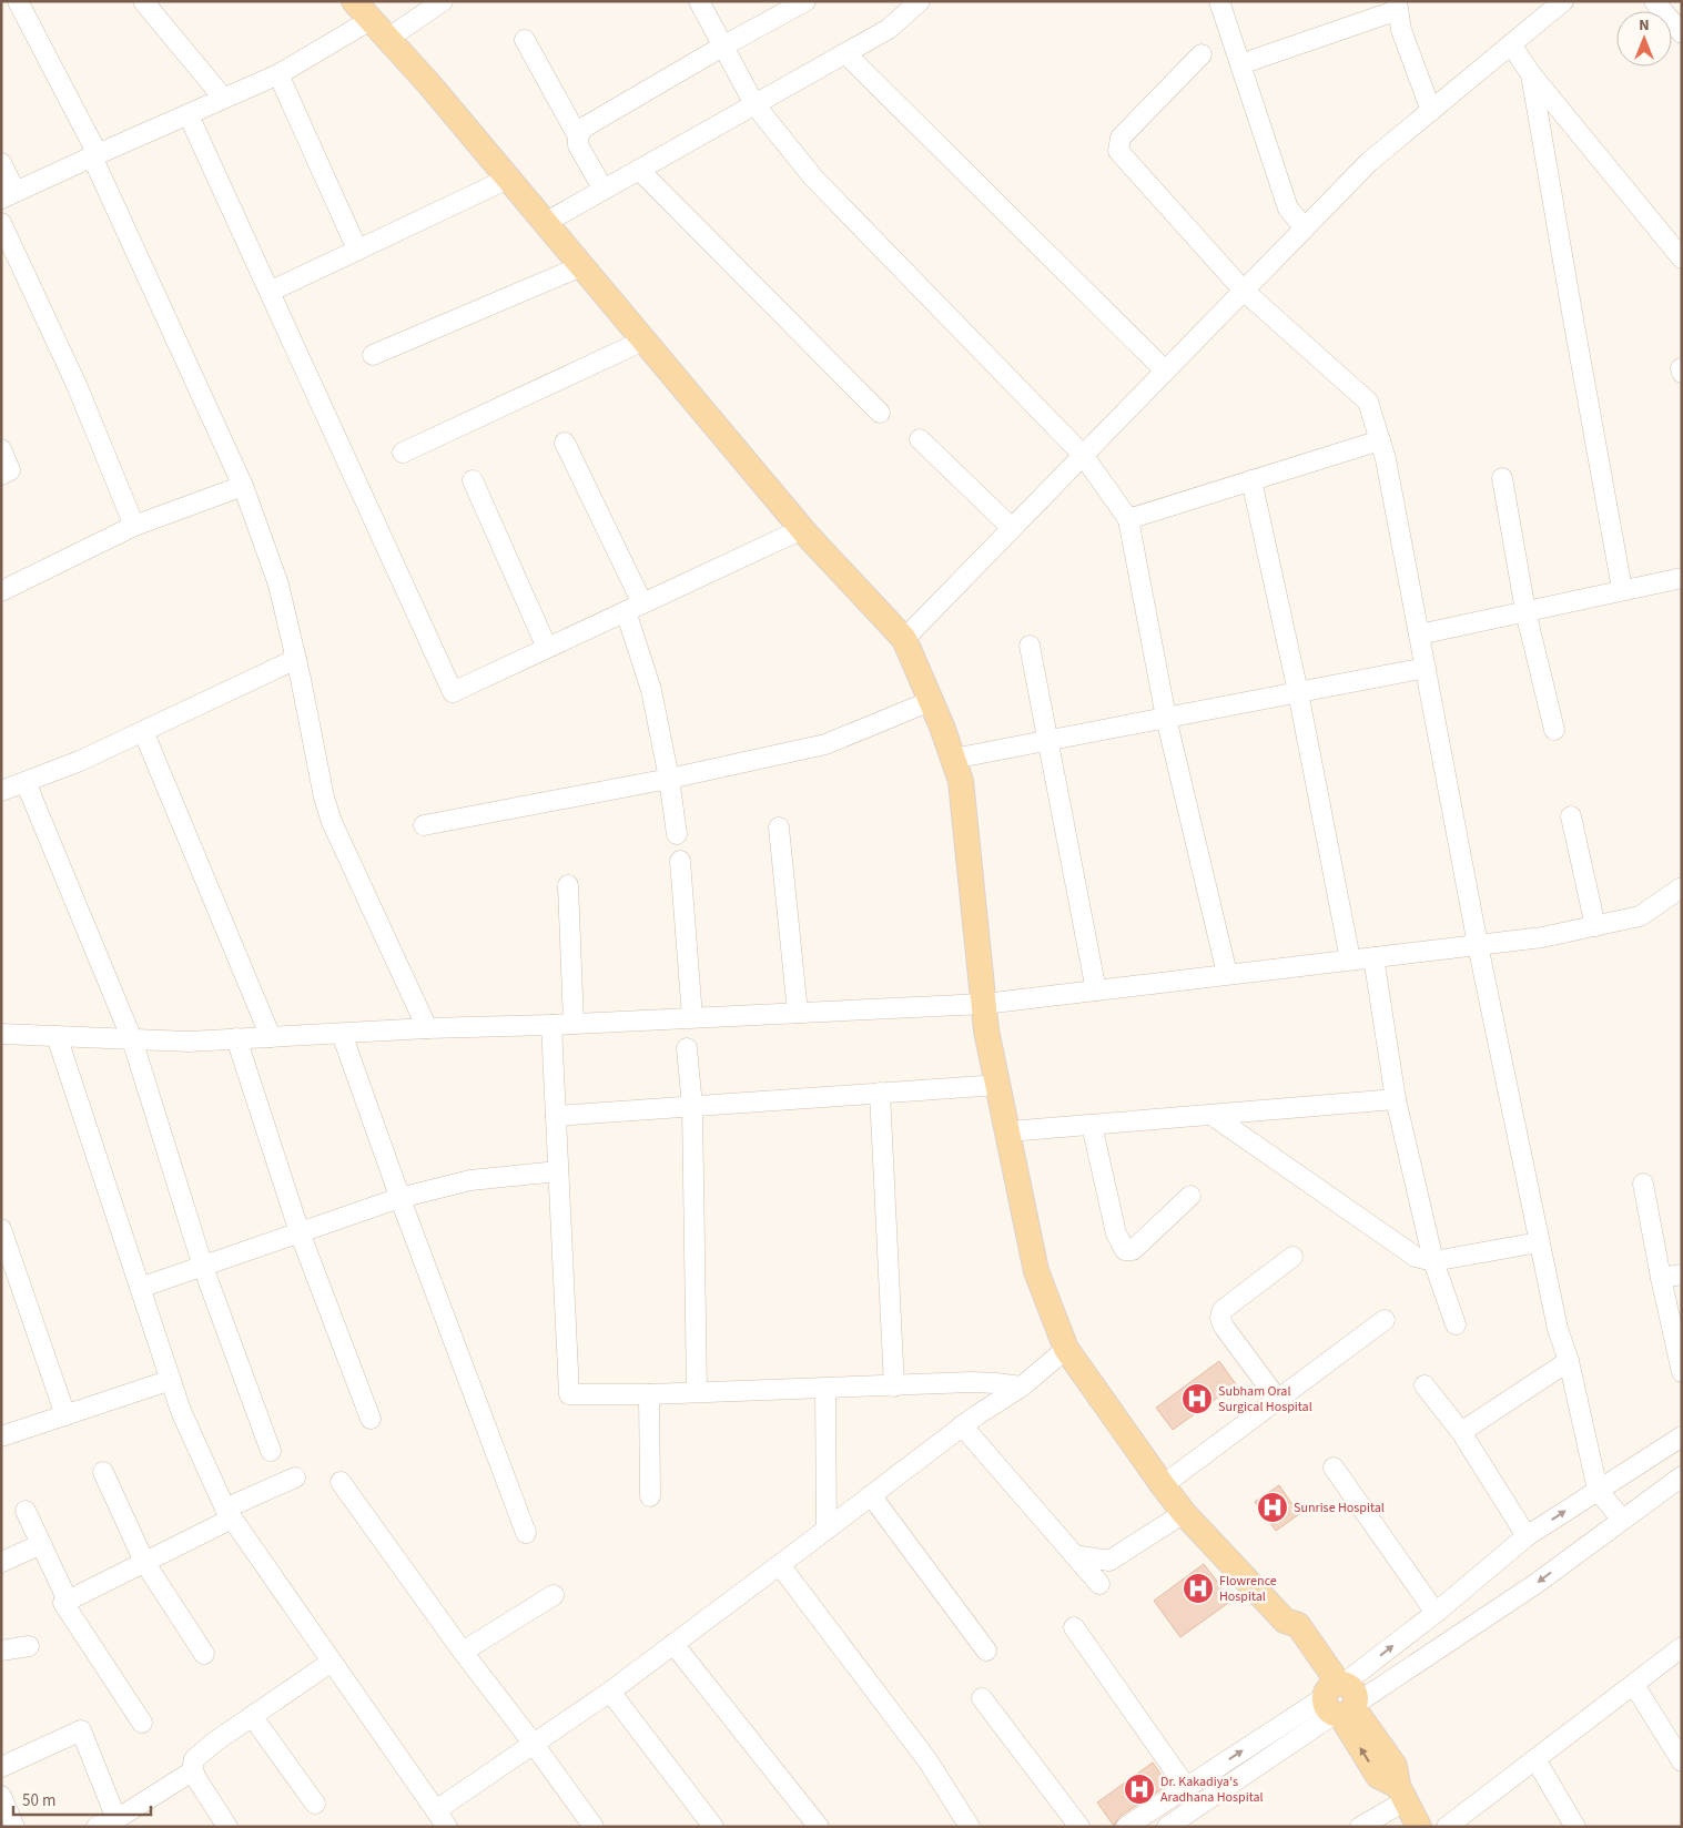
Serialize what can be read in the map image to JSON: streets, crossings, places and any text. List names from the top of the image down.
{
  "places": {
    "hospital": [
      "Subham Oral Surgical Hospital",
      "Sunrise Hospital",
      "Flowrence Hospital",
      "Dr. Kakadiya's Aradhana Hospital"
    ]
  },
  "scale_bar": "50 m",
  "north": "top"
}
